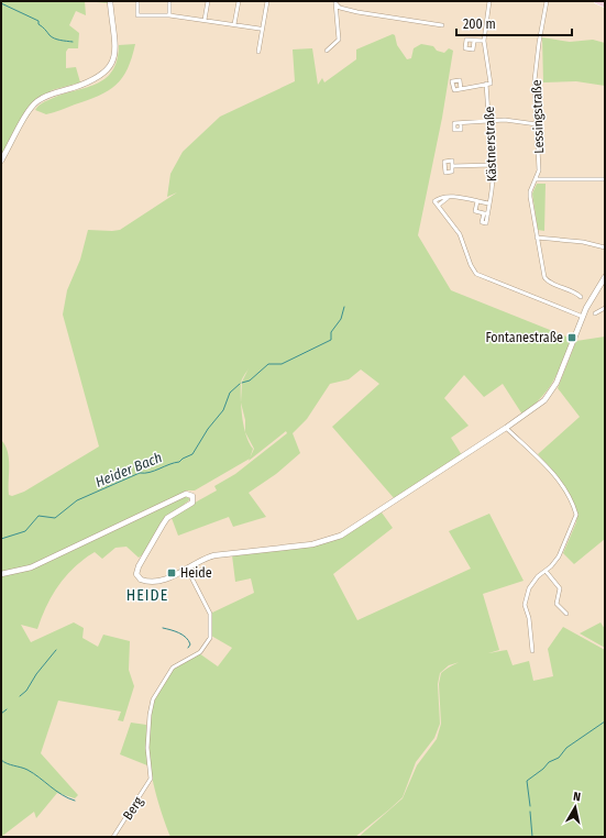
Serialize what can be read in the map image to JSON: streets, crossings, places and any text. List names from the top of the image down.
{
  "streets": {
    "street": ["Lessingstraße", "Kästnerstraße", "Berg"]
  },
  "districts": ["HEIDE"],
  "water": ["Heider Bach"],
  "places": {
    "transit": ["Fontanestraße", "Heide"]
  },
  "scale_bar": "200 m",
  "north": "top"
}
